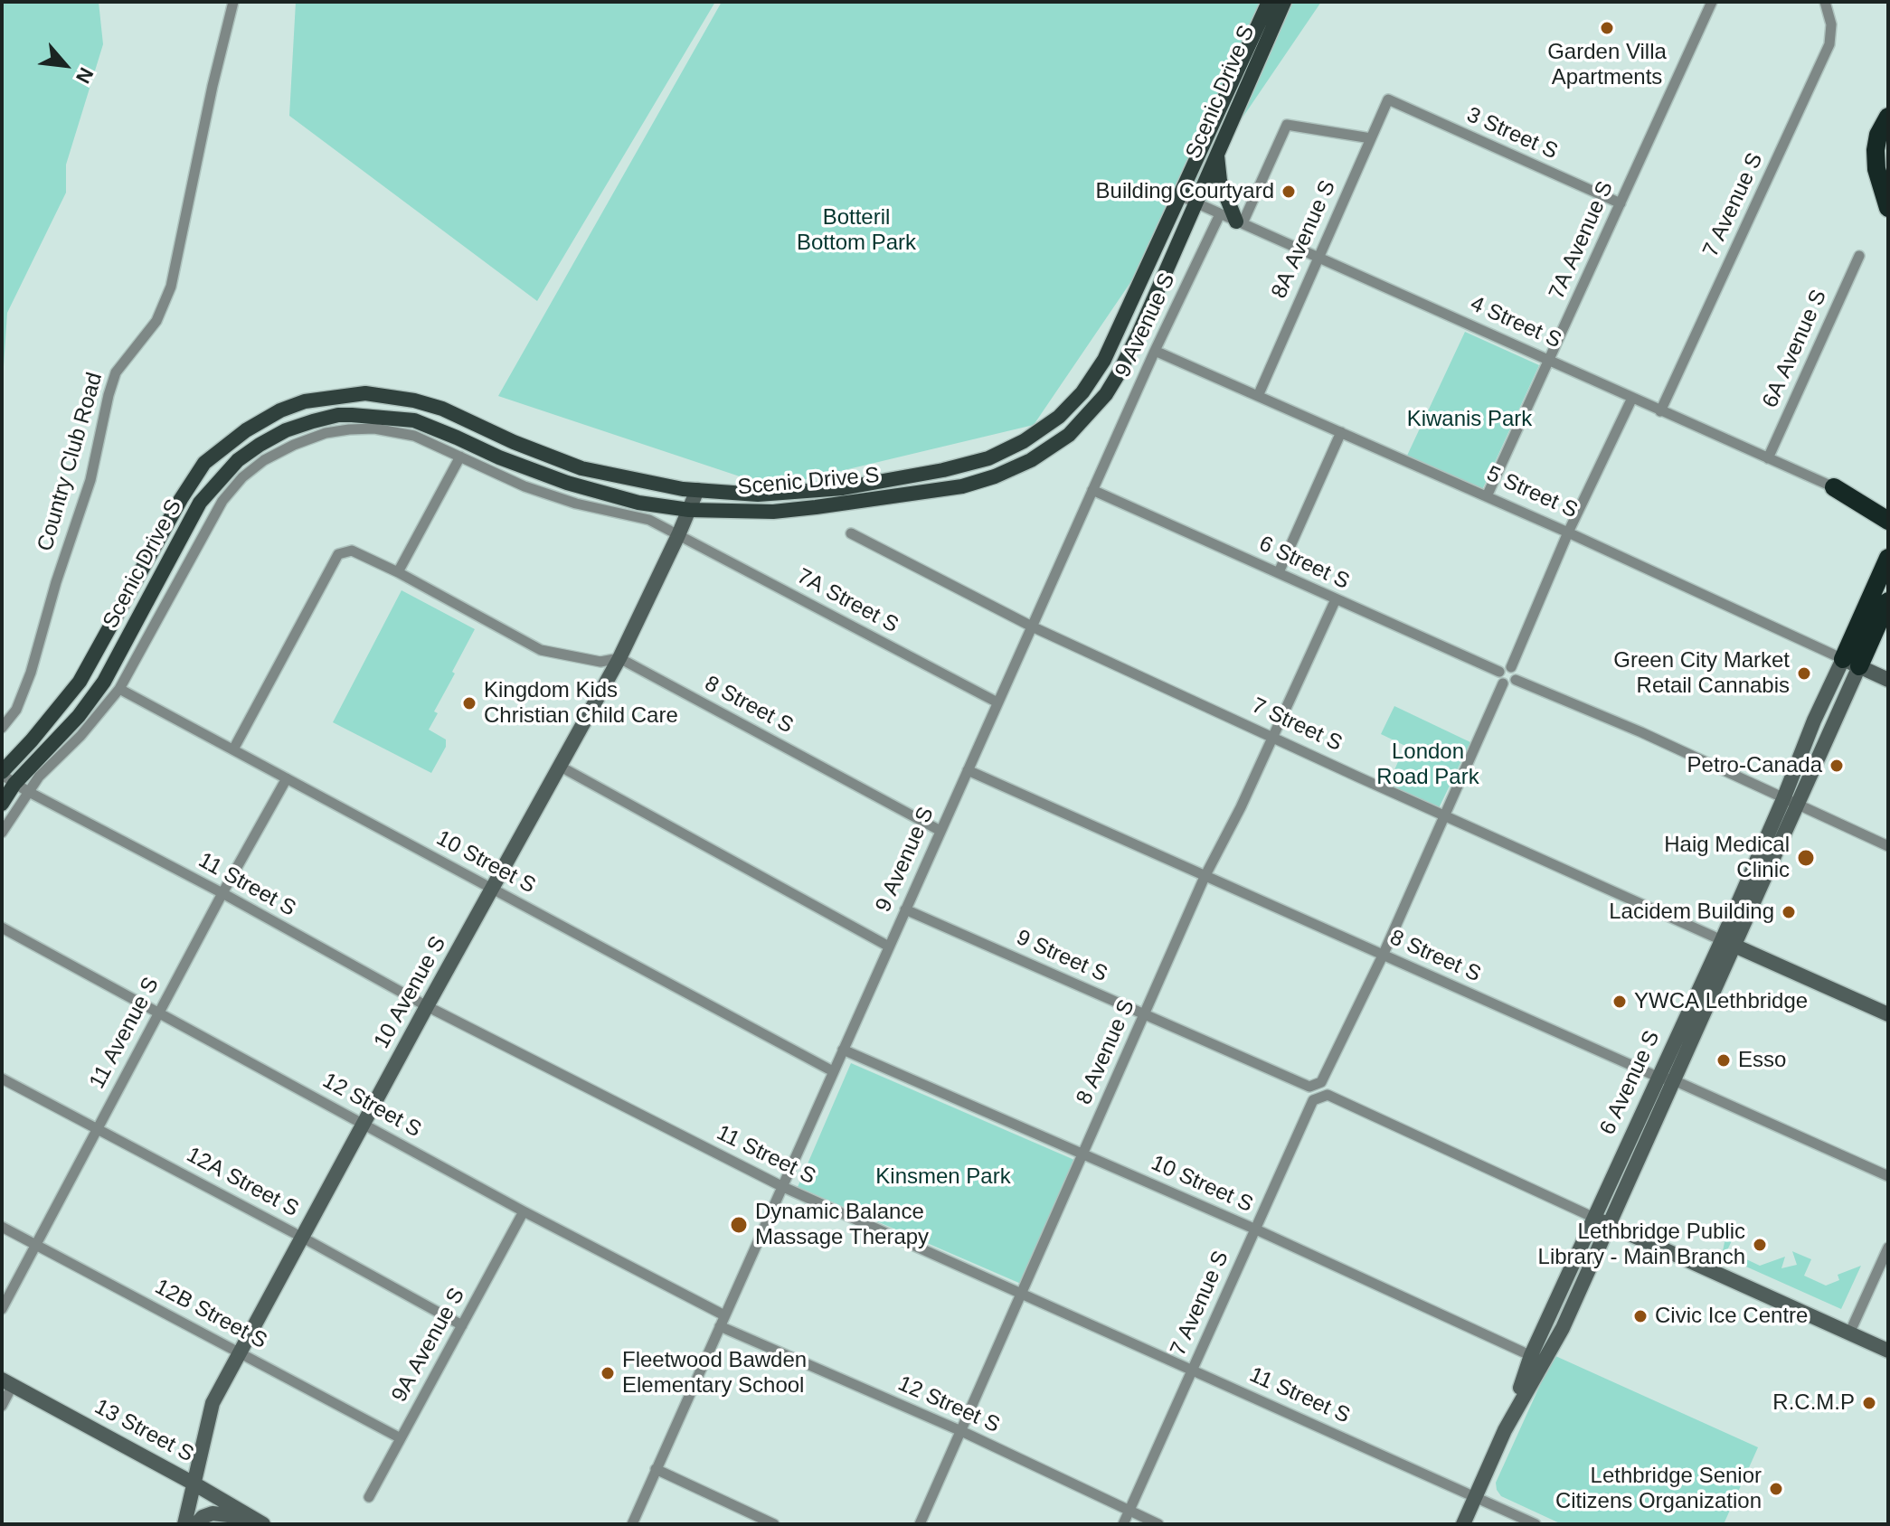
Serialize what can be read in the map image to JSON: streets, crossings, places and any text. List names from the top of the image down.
{
  "streets": {
    "highway": ["6 Avenue S"],
    "main road": ["Scenic Drive S"],
    "street": [
      "3 Street S",
      "7 Avenue S",
      "8A Avenue S",
      "7A Avenue S",
      "4 Street S",
      "9 Avenue S",
      "6A Avenue S",
      "Country Club Road",
      "5 Street S",
      "6 Street S",
      "7A Street S",
      "8 Street S",
      "7 Street S",
      "10 Street S",
      "11 Street S",
      "9 Street S",
      "10 Avenue S",
      "11 Avenue S",
      "8 Avenue S",
      "12 Street S",
      "12A Street S",
      "12B Street S",
      "9A Avenue S",
      "13 Street S"
    ]
  },
  "crossings": [
    ["Scenic Drive S", "4 Street S"],
    ["Scenic Drive S", "7A Street S"],
    ["Scenic Drive S", "10 Street S"],
    ["Scenic Drive S", "11 Street S"],
    ["Scenic Drive S", "10 Avenue S"],
    ["3 Street S", "8A Avenue S"],
    ["3 Street S", "7A Avenue S"],
    ["7 Avenue S", "4 Street S"],
    ["7 Avenue S", "10 Street S"],
    ["7 Avenue S", "11 Street S"],
    ["7 Avenue S", "6 Avenue S"],
    ["7 Avenue S", "12 Street S"],
    ["8A Avenue S", "4 Street S"],
    ["8A Avenue S", "5 Street S"],
    ["7A Avenue S", "4 Street S"],
    ["7A Avenue S", "5 Street S"],
    ["4 Street S", "9 Avenue S"],
    ["4 Street S", "6A Avenue S"],
    ["9 Avenue S", "5 Street S"],
    ["9 Avenue S", "6 Street S"],
    ["9 Avenue S", "7A Street S"],
    ["9 Avenue S", "8 Street S"],
    ["9 Avenue S", "7 Street S"],
    ["9 Avenue S", "10 Street S"],
    ["9 Avenue S", "11 Street S"],
    ["9 Avenue S", "9 Street S"],
    ["9 Avenue S", "12 Street S"],
    ["5 Street S", "6 Avenue S"],
    ["6 Street S", "8 Avenue S"],
    ["7A Street S", "10 Avenue S"],
    ["8 Street S", "10 Street S"],
    ["8 Street S", "9 Street S"],
    ["8 Street S", "10 Avenue S"],
    ["8 Street S", "8 Avenue S"],
    ["8 Street S", "6 Avenue S"],
    ["7 Street S", "8 Avenue S"],
    ["7 Street S", "6 Avenue S"],
    ["10 Street S", "10 Avenue S"],
    ["10 Street S", "11 Avenue S"],
    ["10 Street S", "8 Avenue S"],
    ["10 Street S", "6 Avenue S"],
    ["11 Street S", "10 Avenue S"],
    ["11 Street S", "11 Avenue S"],
    ["11 Street S", "8 Avenue S"],
    ["11 Street S", "6 Avenue S"],
    ["9 Street S", "8 Avenue S"],
    ["10 Avenue S", "12 Street S"],
    ["10 Avenue S", "12A Street S"],
    ["10 Avenue S", "12B Street S"],
    ["10 Avenue S", "13 Street S"],
    ["11 Avenue S", "12 Street S"],
    ["11 Avenue S", "12A Street S"],
    ["11 Avenue S", "12B Street S"],
    ["8 Avenue S", "12 Street S"],
    ["12 Street S", "9A Avenue S"],
    ["12A Street S", "9A Avenue S"],
    ["12B Street S", "9A Avenue S"]
  ],
  "parks": [
    "Botteril Bottom Park",
    "Kiwanis Park",
    "London Road Park",
    "Kinsmen Park"
  ],
  "places": [
    "Garden Villa Apartments",
    "Building Courtyard",
    "Green City Market Retail Cannabis",
    "Kingdom Kids Christian Child Care",
    "Petro-Canada",
    "Haig Medical Clinic",
    "Lacidem Building",
    "YWCA Lethbridge",
    "Esso",
    "Dynamic Balance Massage Therapy",
    "Lethbridge Public Library - Main Branch",
    "Civic Ice Centre",
    "Fleetwood Bawden Elementary School",
    "R.C.M.P",
    "Lethbridge Senior Citizens Organization"
  ],
  "north": "bottom right"
}
